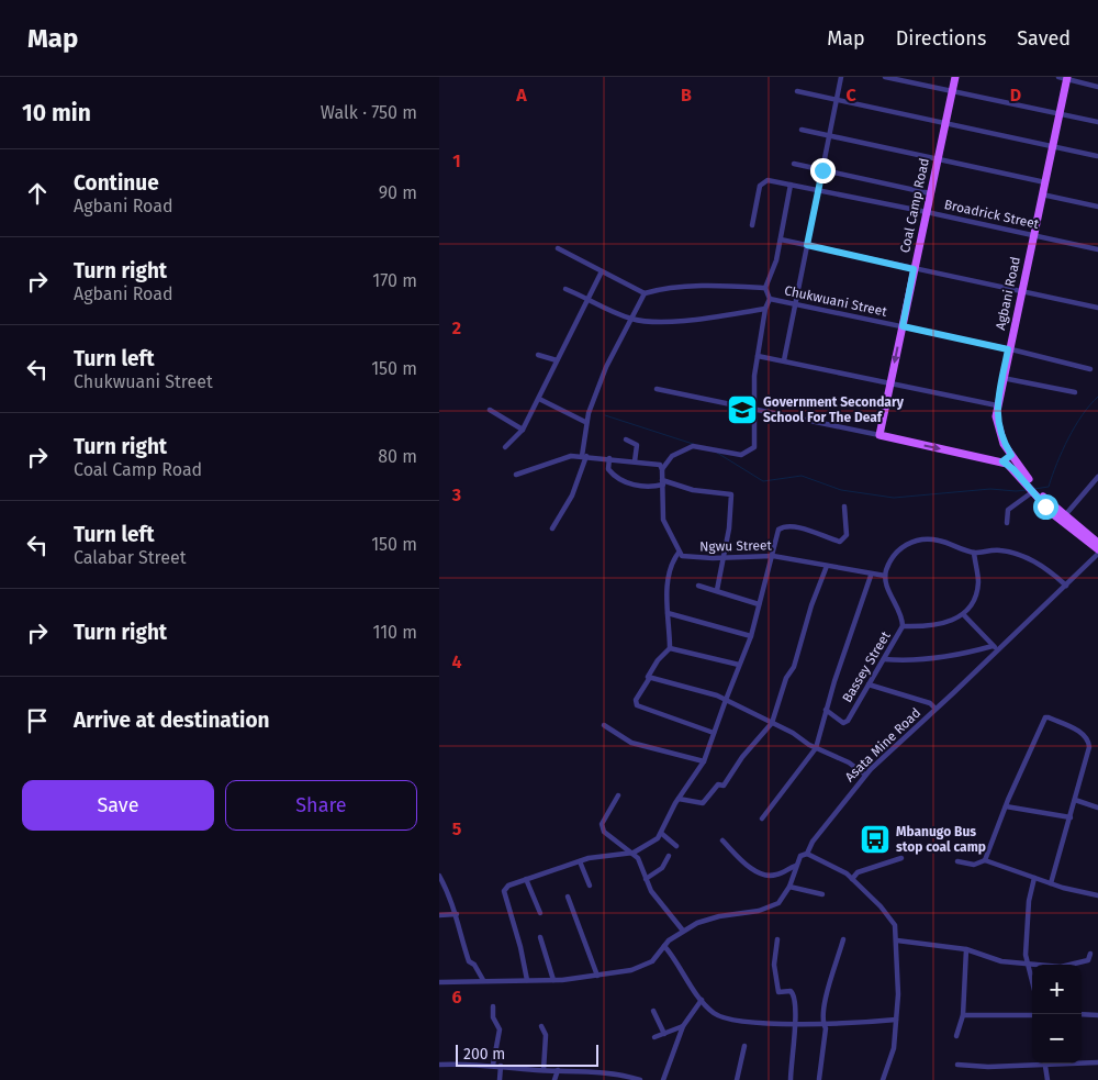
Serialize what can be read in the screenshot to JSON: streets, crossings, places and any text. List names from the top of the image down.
{
  "streets": {
    "main road": ["Coal Camp Road", "Agbani Road"],
    "street": [
      "Broadrick Street",
      "Chukwuani Street",
      "Ngwu Street",
      "Bassey Street",
      "Asata Mine Road"
    ]
  },
  "crossings": [
    ["Coal Camp Road", "Broadrick Street"],
    ["Coal Camp Road", "Chukwuani Street"],
    ["Broadrick Street", "Agbani Road"],
    ["Agbani Road", "Chukwuani Street"],
    ["Agbani Road", "Asata Mine Road"],
    ["Ngwu Street", "Bassey Street"]
  ],
  "places": {
    "school or university": ["Government Secondary School For The Deaf"],
    "bus stop": ["Mbanugo Bus stop coal camp"]
  },
  "scale_bar": "200 m",
  "page": {
    "header": "Map",
    "nav": ["Map", "Directions", "Saved"],
    "heading": ["10 min", "Walk · 750 m"],
    "list": [
      ["Continue", "Agbani Road", "90 m"],
      ["Turn right", "Agbani Road", "170 m"],
      ["Turn left", "Chukwuani Street", "150 m"],
      ["Turn right", "Coal Camp Road", "80 m"],
      ["Turn left", "Calabar Street", "150 m"],
      ["Turn right", "110 m"],
      "Arrive at destination"
    ],
    "buttons": ["Save", "Share"],
    "map_buttons": ["+", "−"],
    "scale": "200 m"
  },
  "grid": {
    "columns": [
      "A",
      "B",
      "C",
      "D"
    ],
    "rows": [
      "1",
      "2",
      "3",
      "4",
      "5",
      "6"
    ]
  }
}
